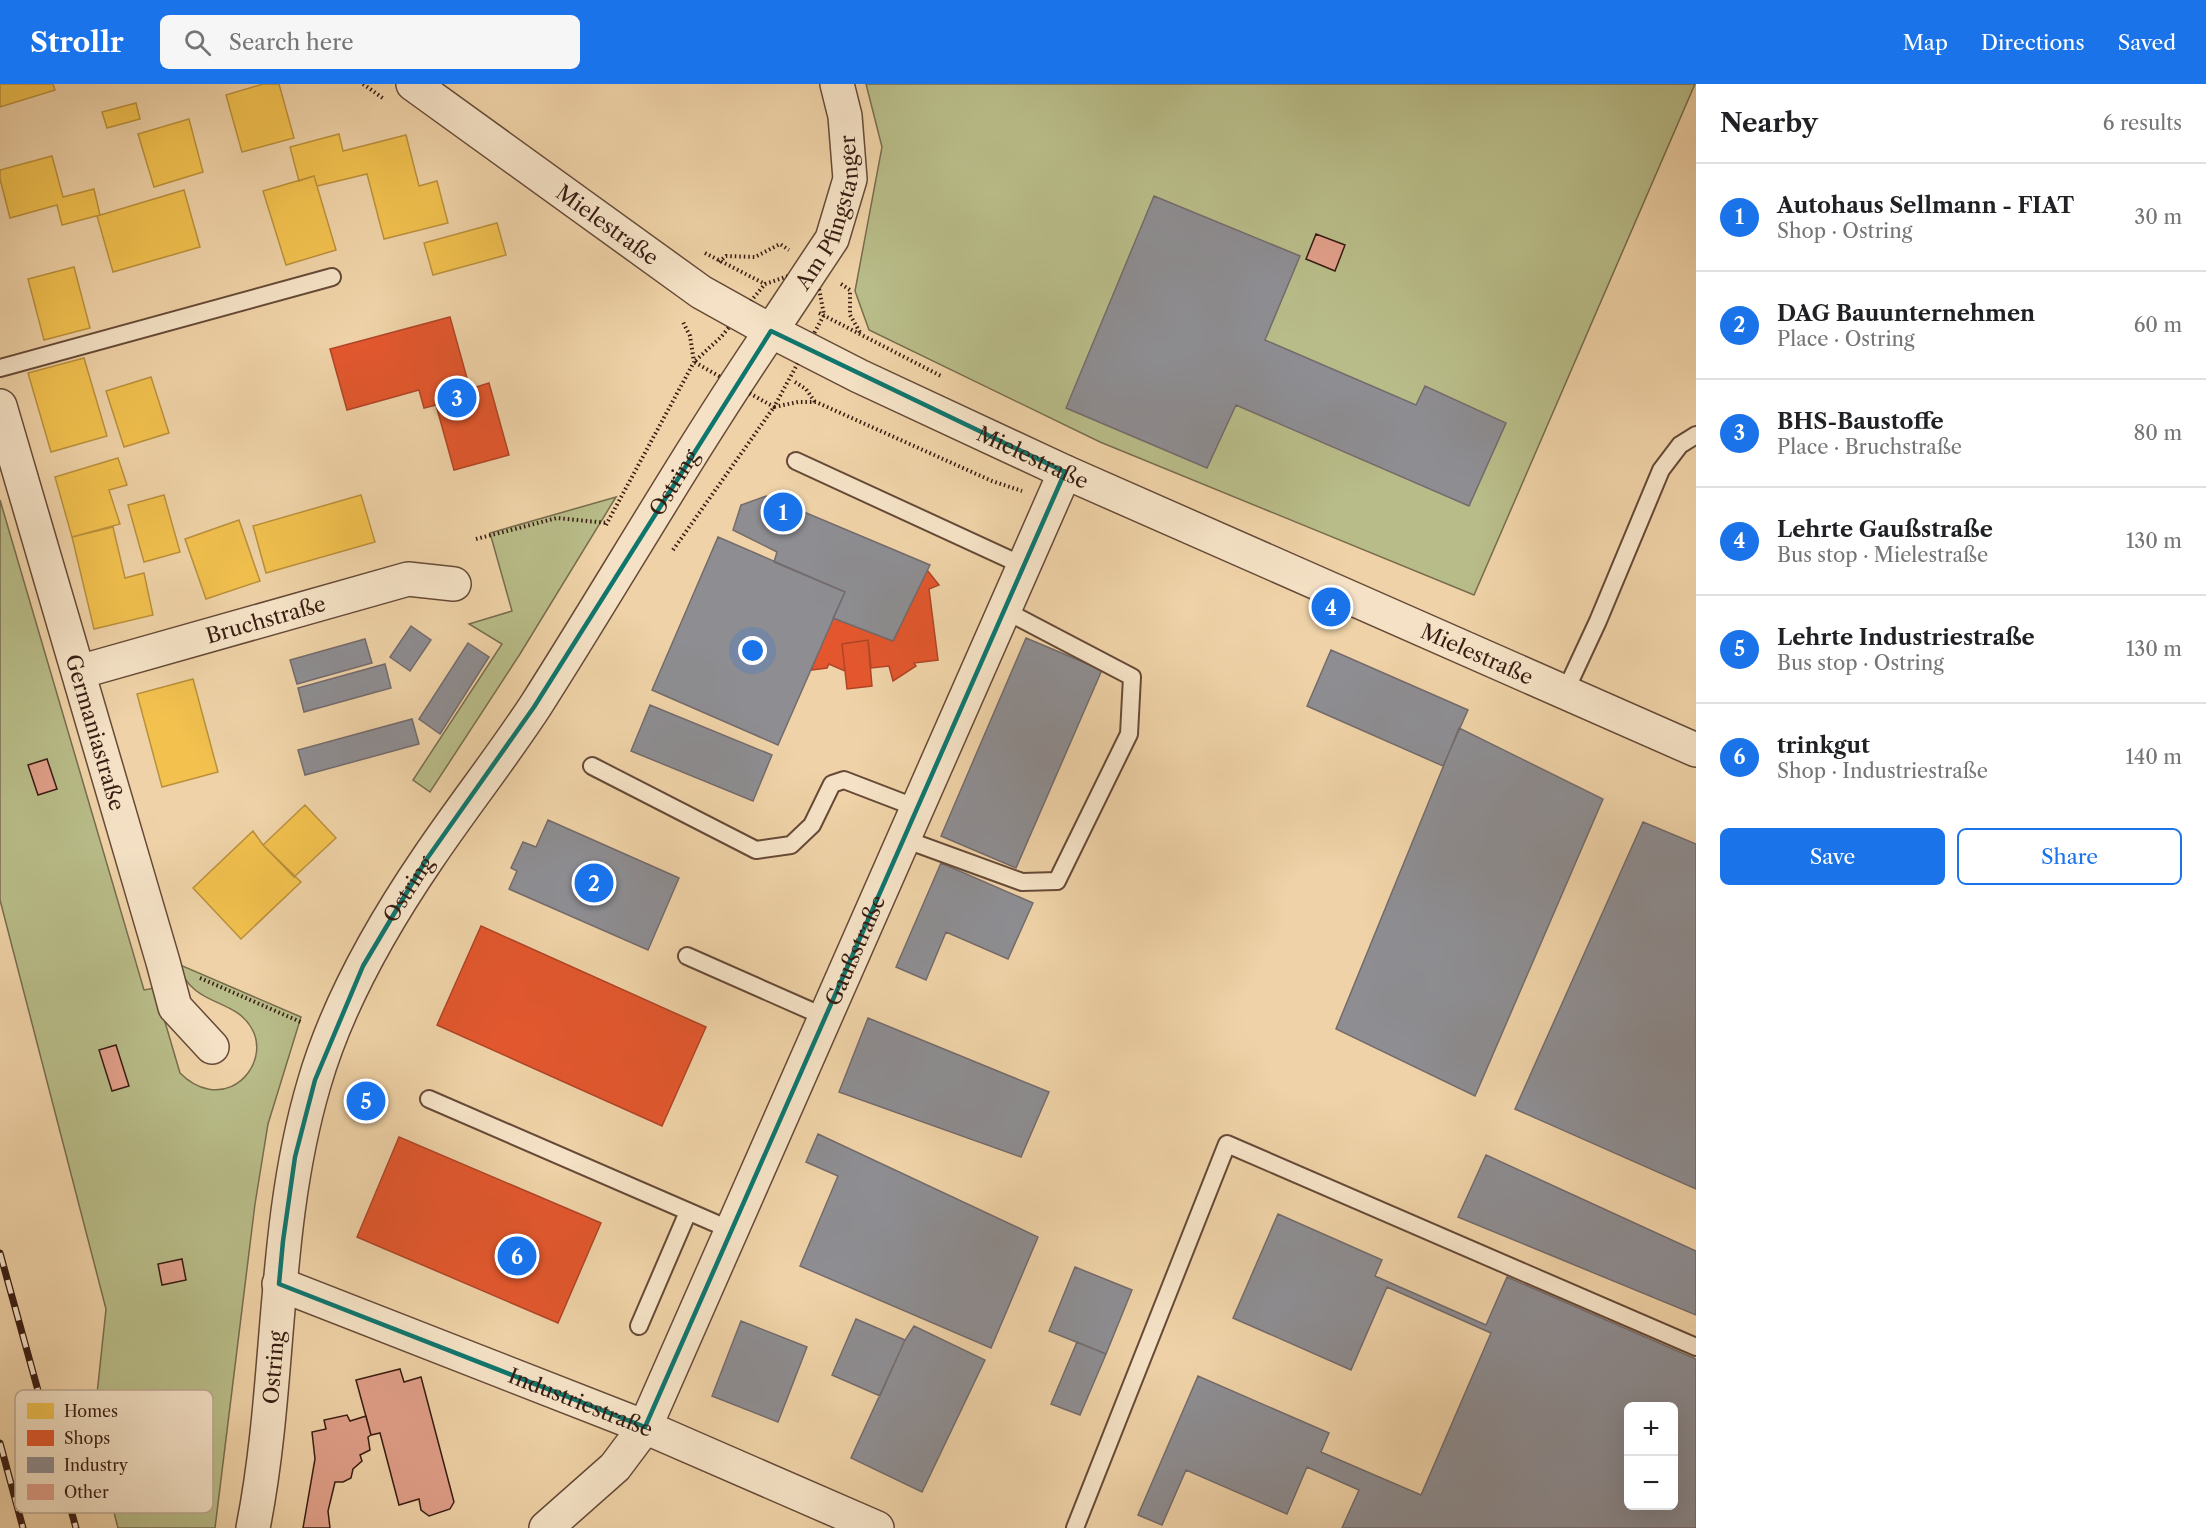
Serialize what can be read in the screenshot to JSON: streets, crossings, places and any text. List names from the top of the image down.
{
  "streets": {
    "street": [
      "Am Pfingstanger",
      "Mielestraße",
      "Ostring",
      "Bruchstraße",
      "Germaniastraße",
      "Gaußstraße",
      "Industriestraße"
    ]
  },
  "crossings": [
    ["Am Pfingstanger", "Mielestraße"],
    ["Am Pfingstanger", "Ostring"],
    ["Mielestraße", "Ostring"],
    ["Mielestraße", "Gaußstraße"],
    ["Ostring", "Industriestraße"],
    ["Bruchstraße", "Germaniastraße"],
    ["Gaußstraße", "Industriestraße"]
  ],
  "legend": [
    "Homes",
    "Shops",
    "Industry",
    "Other"
  ],
  "page": {
    "header": "Strollr",
    "search": "Search here",
    "nav": ["Map", "Directions", "Saved"],
    "heading": ["Nearby", "6 results"],
    "list": [
      {
        "mark": "1",
        "name": "Autohaus Sellmann - FIAT",
        "note": "Shop · Ostring",
        "value": "30 m"
      },
      {
        "mark": "2",
        "name": "DAG Bauunternehmen",
        "note": "Place · Ostring",
        "value": "60 m"
      },
      {
        "mark": "3",
        "name": "BHS-Baustoffe",
        "note": "Place · Bruchstraße",
        "value": "80 m"
      },
      {
        "mark": "4",
        "name": "Lehrte Gaußstraße",
        "note": "Bus stop · Mielestraße",
        "value": "130 m"
      },
      {
        "mark": "5",
        "name": "Lehrte Industriestraße",
        "note": "Bus stop · Ostring",
        "value": "130 m"
      },
      {
        "mark": "6",
        "name": "trinkgut",
        "note": "Shop · Industriestraße",
        "value": "140 m"
      }
    ],
    "pins": [
      "3",
      "1",
      "4",
      "2",
      "5",
      "6"
    ],
    "buttons": ["Save", "Share"],
    "map_buttons": ["+", "−"]
  }
}
